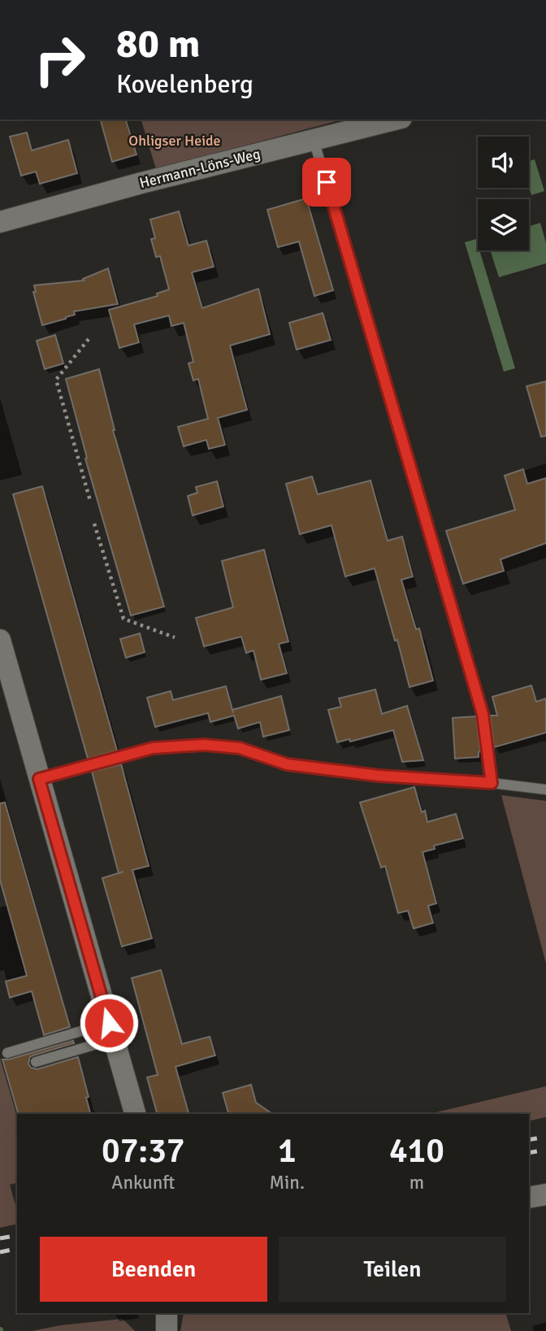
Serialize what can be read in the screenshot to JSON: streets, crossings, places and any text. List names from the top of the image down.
{
  "streets": {
    "street": ["Hermann-Löns-Weg"]
  },
  "parks": ["Ohligser Heide"],
  "page": {
    "turn": ["80 m", "Kovelenberg"],
    "eta": [
      "07:37",
      "Ankunft",
      "1",
      "Min.",
      "410",
      "m"
    ],
    "buttons": ["Beenden", "Teilen"]
  }
}
